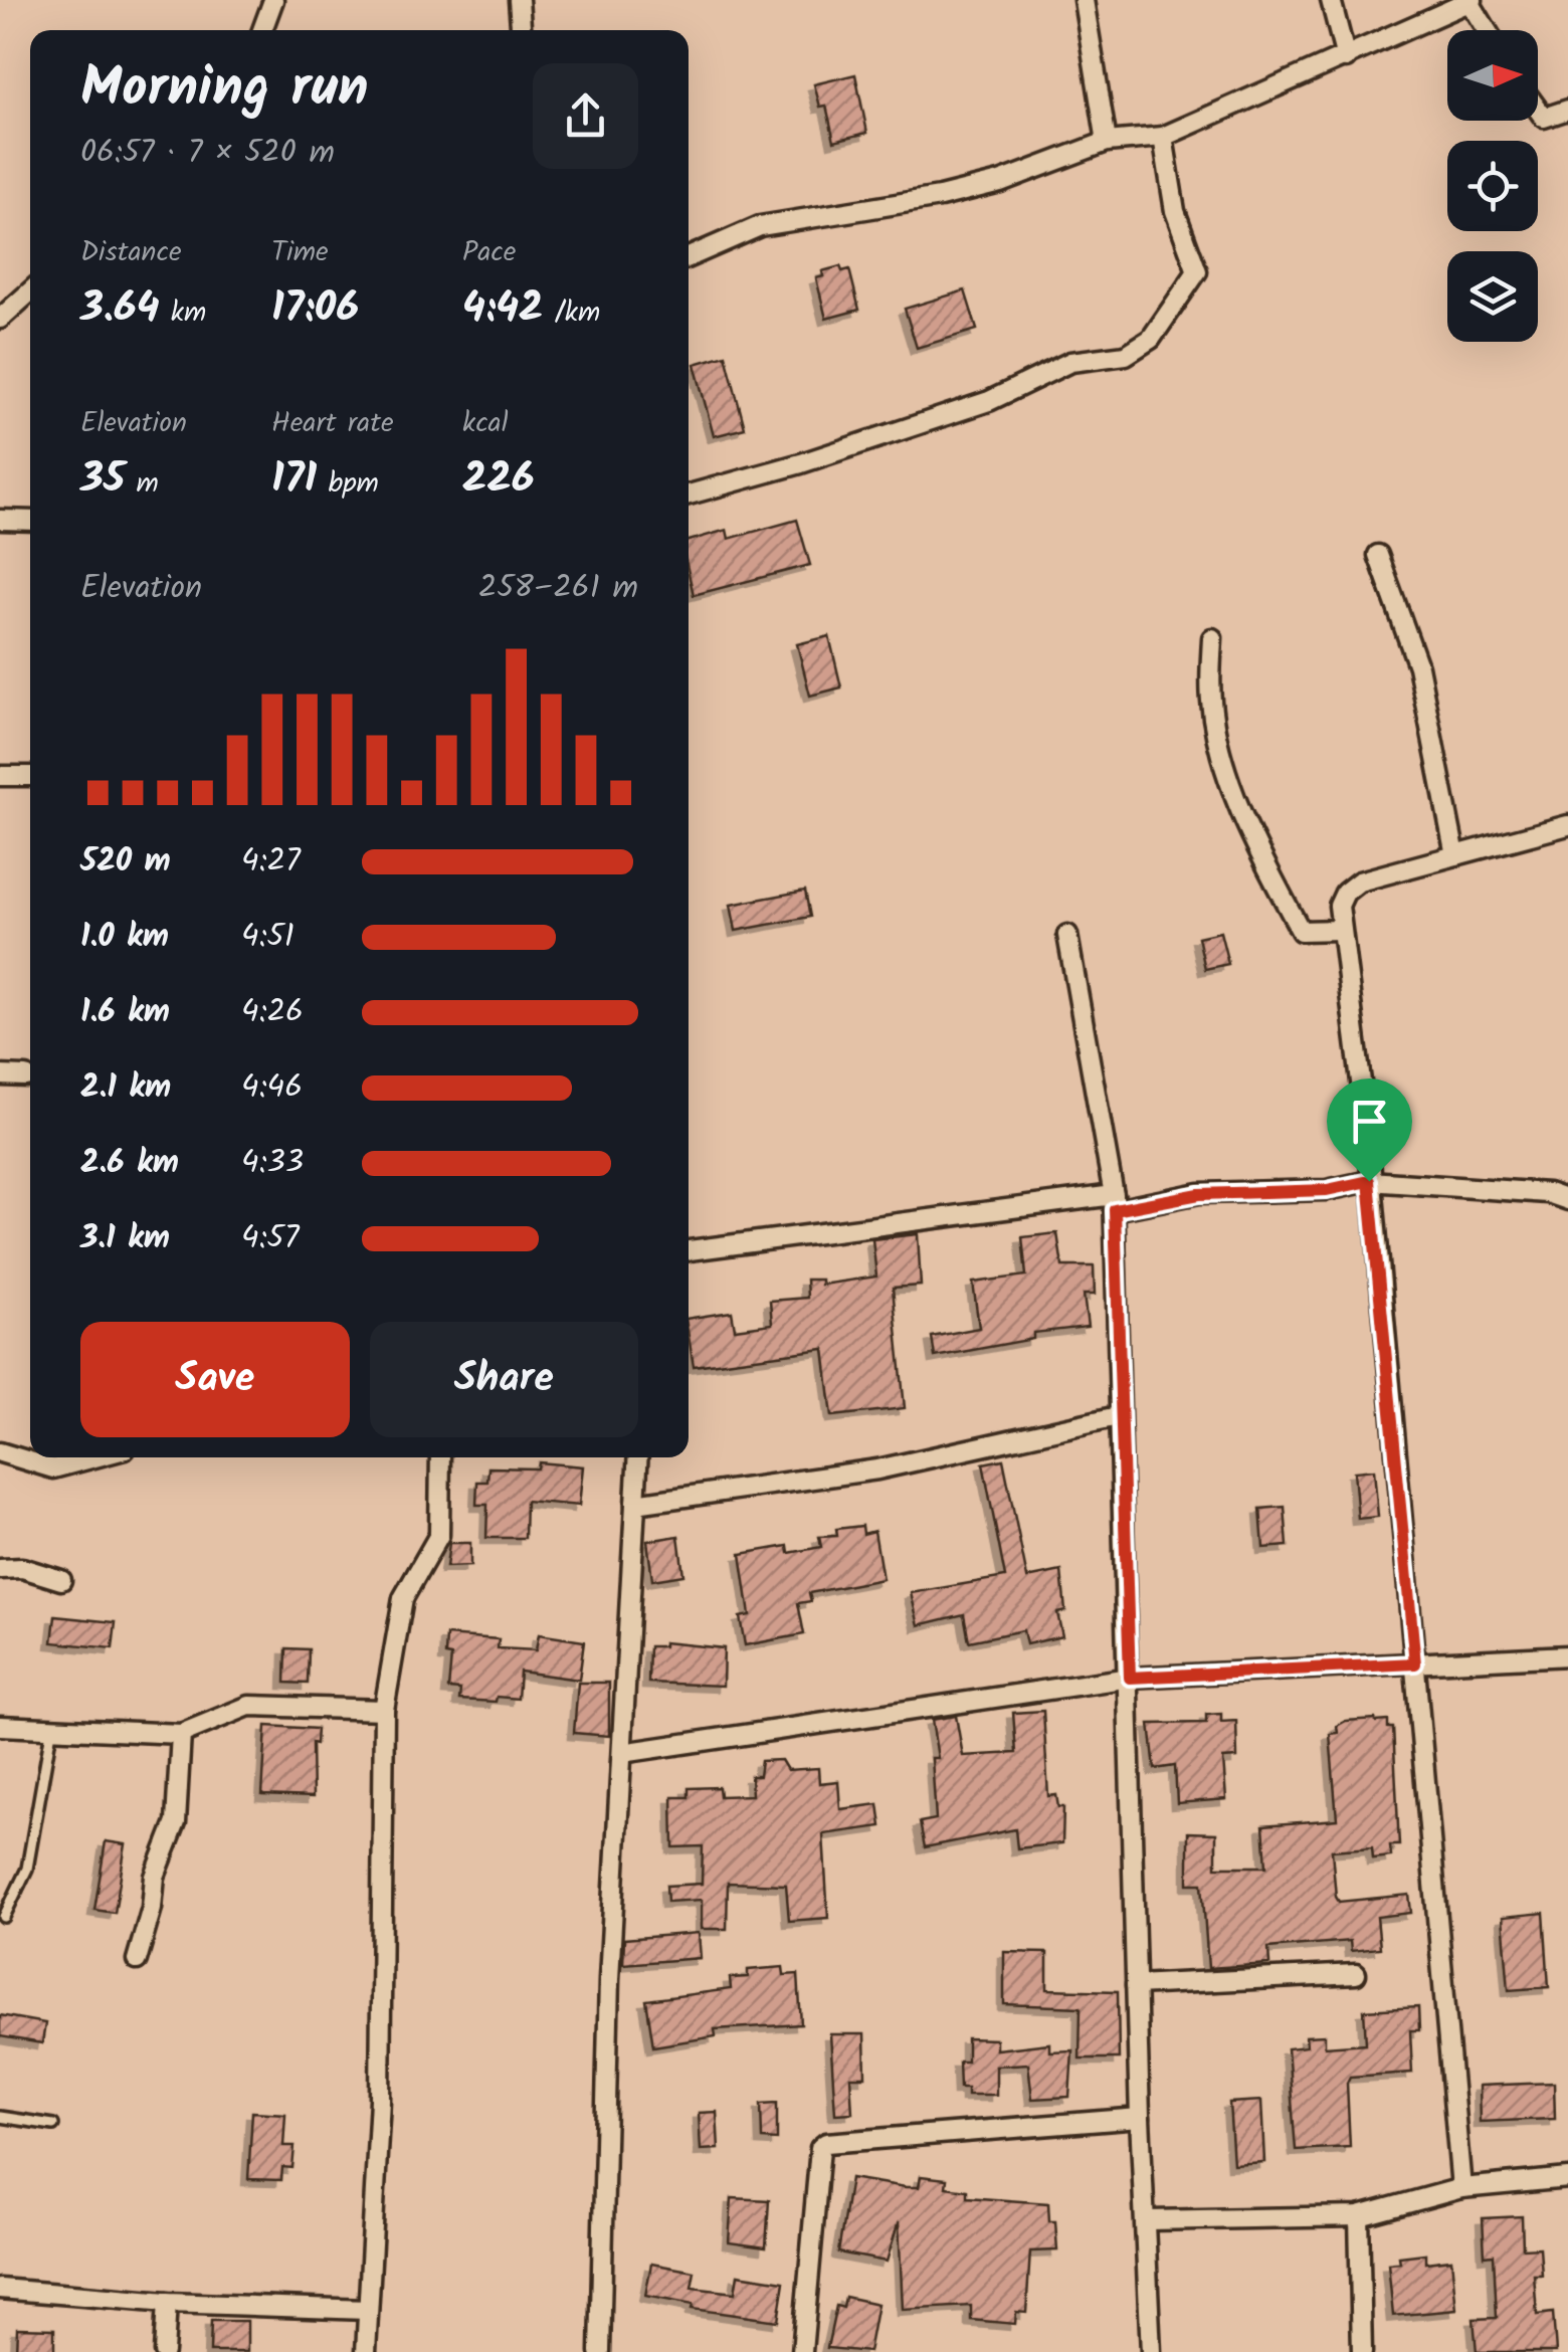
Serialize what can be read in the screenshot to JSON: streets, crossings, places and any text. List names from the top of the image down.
{
  "north": "right",
  "page": {
    "heading": ["Morning run", "06:57 · 7 × 520 m"],
    "stats": [
      ["Distance", "3.64 km"],
      ["Time", "17:06"],
      ["Pace", "4:42 /km"],
      ["Elevation", "35 m"],
      ["Heart rate", "171 bpm"],
      ["kcal", "226"]
    ],
    "chart": ["Elevation", "258–261 m"],
    "list": [
      {
        "name": "520 m",
        "note": "4:27"
      },
      {
        "name": "1.0 km",
        "note": "4:51"
      },
      {
        "name": "1.6 km",
        "note": "4:26"
      },
      {
        "name": "2.1 km",
        "note": "4:46"
      },
      {
        "name": "2.6 km",
        "note": "4:33"
      },
      {
        "name": "3.1 km",
        "note": "4:57"
      }
    ],
    "buttons": ["Save", "Share"]
  }
}
